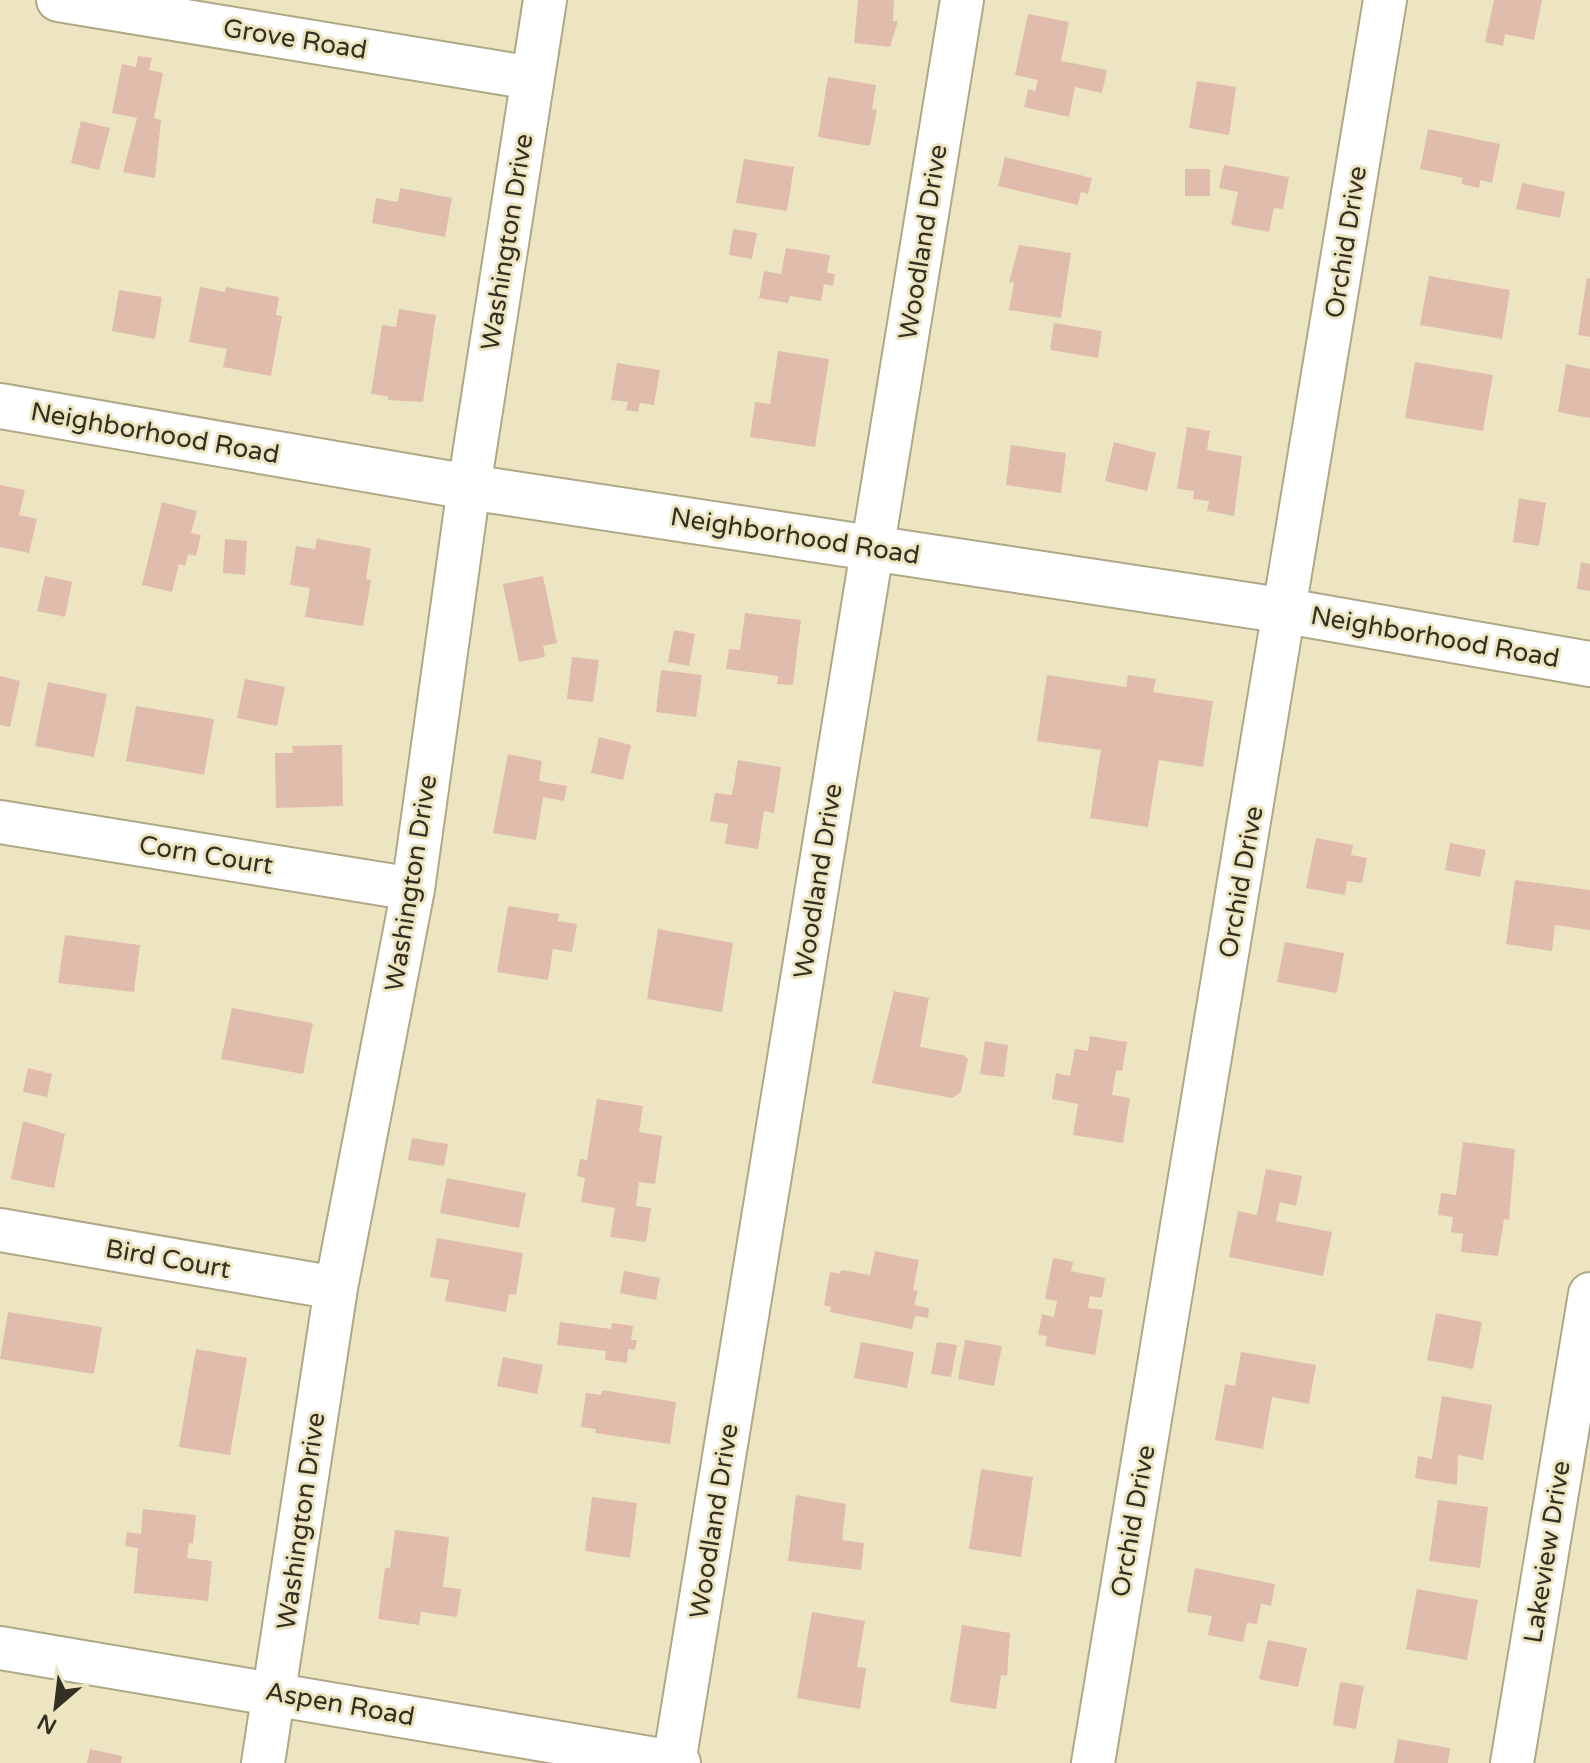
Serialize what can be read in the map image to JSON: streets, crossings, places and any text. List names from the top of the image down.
{
  "streets": {
    "street": [
      "Grove Road",
      "Washington Drive",
      "Woodland Drive",
      "Orchid Drive",
      "Neighborhood Road",
      "Corn Court",
      "Bird Court",
      "Lakeview Drive",
      "Aspen Road"
    ]
  },
  "crossings": [
    ["Grove Road", "Washington Drive"],
    ["Washington Drive", "Neighborhood Road"],
    ["Washington Drive", "Corn Court"],
    ["Washington Drive", "Bird Court"],
    ["Washington Drive", "Aspen Road"],
    ["Woodland Drive", "Neighborhood Road"],
    ["Woodland Drive", "Aspen Road"],
    ["Orchid Drive", "Neighborhood Road"]
  ],
  "north": "bottom left"
}
